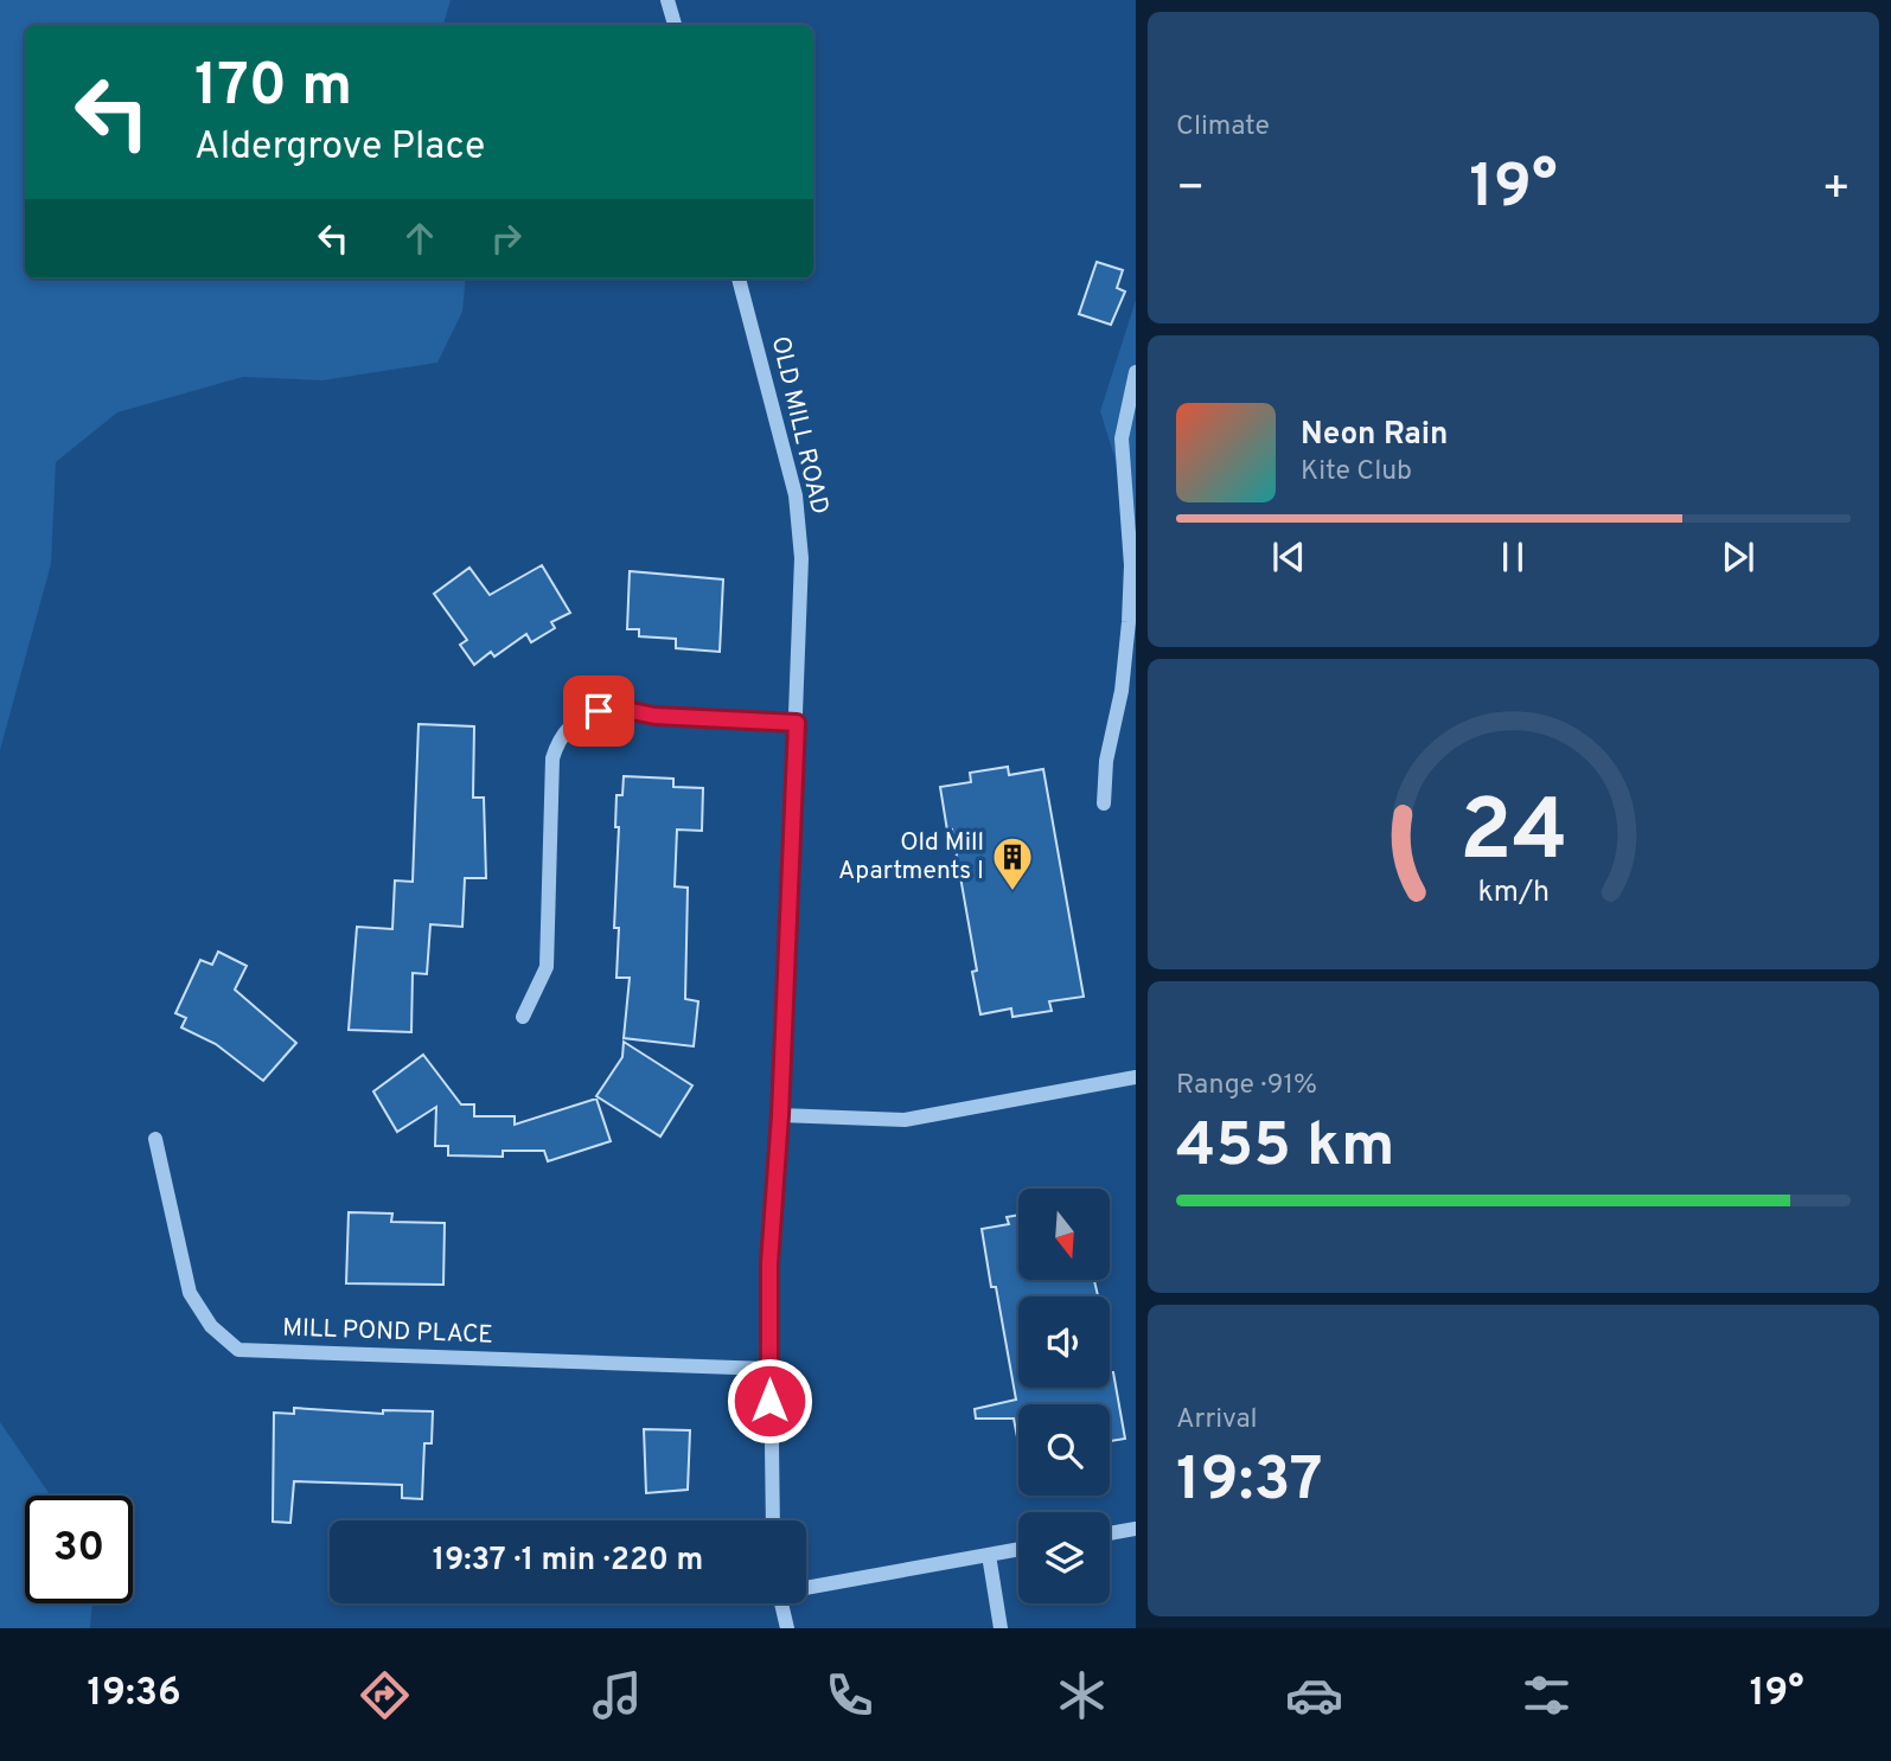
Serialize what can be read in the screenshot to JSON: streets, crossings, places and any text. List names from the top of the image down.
{
  "streets": {
    "street": ["OLD MILL ROAD", "MILL POND PLACE"]
  },
  "crossings": [
    ["OLD MILL ROAD", "MILL POND PLACE"]
  ],
  "places": {
    "building": ["Old Mill Apartments I"]
  },
  "north": "bottom",
  "page": {
    "tile": [
      "Climate",
      ["Range · 91%", "455 km"],
      ["Arrival", "19:37"]
    ],
    "turn": ["170 m", "Aldergrove Place"],
    "heat": ["−", "19°", "+"],
    "song": ["Neon Rain", "Kite Club"],
    "limit": "30",
    "trip": "19:37 · 1 min · 220 m",
    "tabs": ["19:36", "19°"],
    "gauge": ["24", "km/h"]
  }
}
